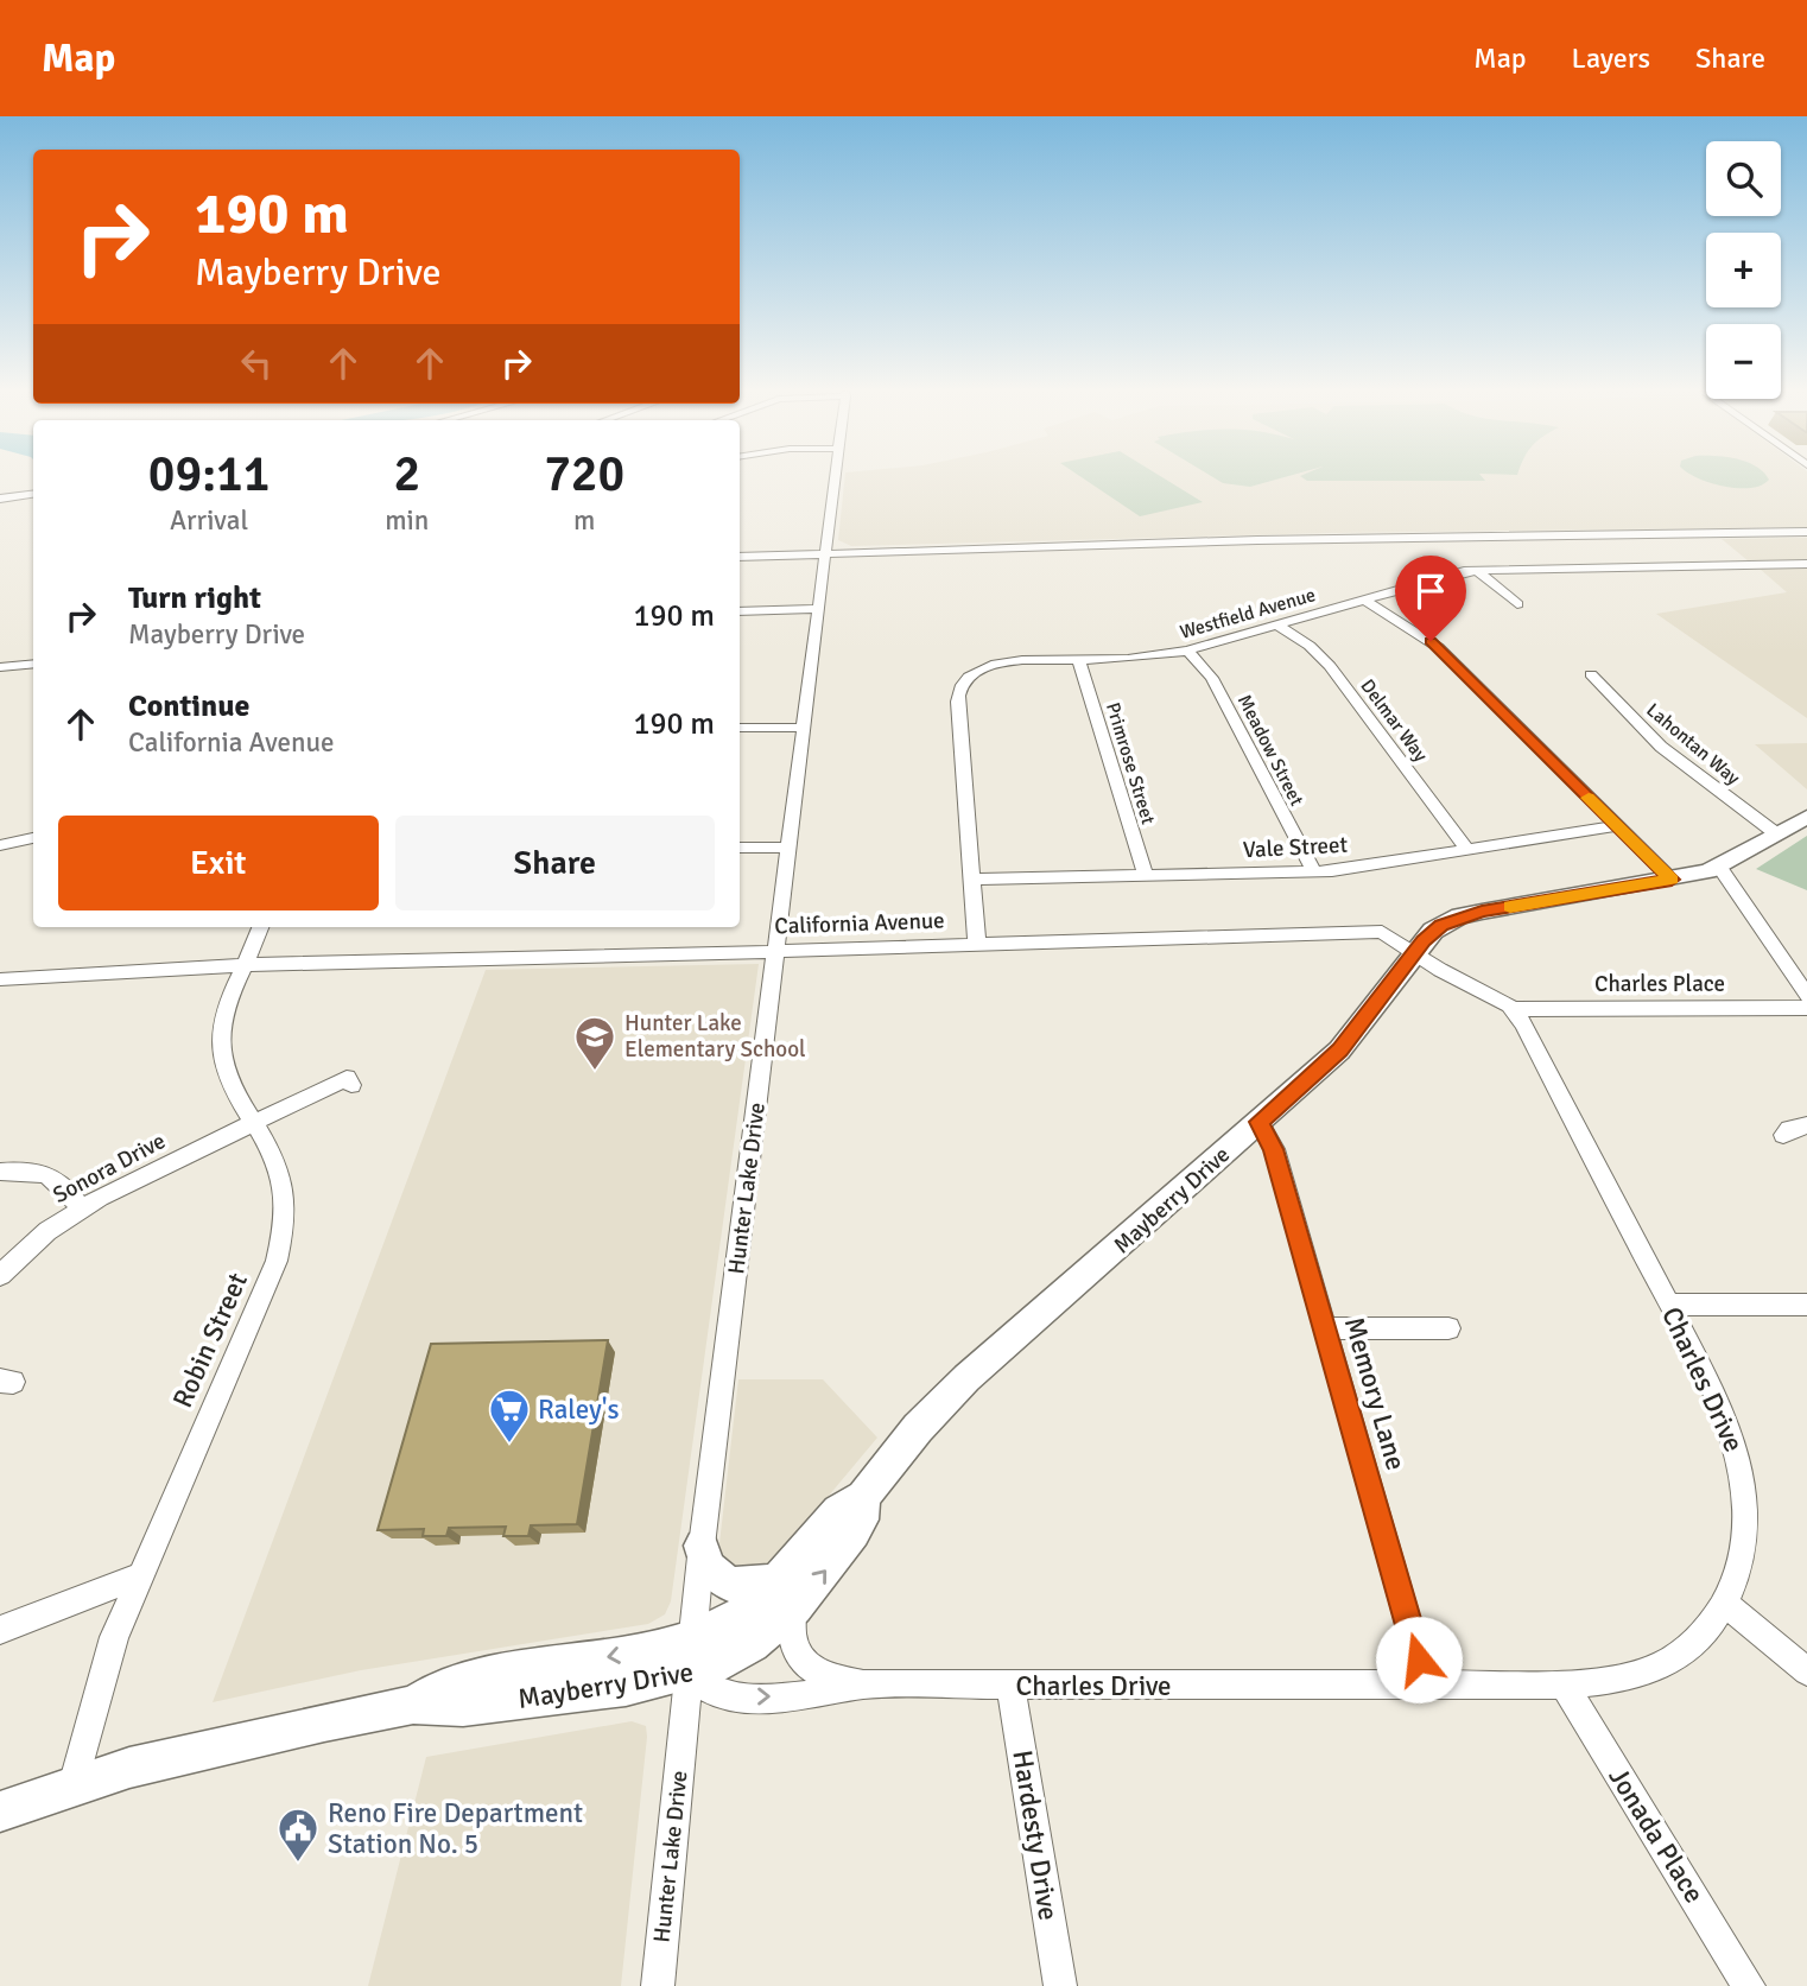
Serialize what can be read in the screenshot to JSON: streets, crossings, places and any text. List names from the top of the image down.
{
  "streets": {
    "main road": ["Mayberry Drive"],
    "street": [
      "Westfield Avenue",
      "Delmar Way",
      "Lahontan Way",
      "Meadow Street",
      "Primrose Street",
      "Vale Street",
      "California Avenue",
      "Charles Place",
      "Sonora Drive",
      "Hunter Lake Drive",
      "Robin Street",
      "Charles Drive",
      "Memory Lane",
      "Hardesty Drive",
      "Jonada Place"
    ]
  },
  "crossings": [
    ["Westfield Avenue", "Delmar Way"],
    ["Westfield Avenue", "Meadow Street"],
    ["Westfield Avenue", "Primrose Street"],
    ["Westfield Avenue", "Vale Street"],
    ["Westfield Avenue", "California Avenue"],
    ["Delmar Way", "Vale Street"],
    ["Meadow Street", "Vale Street"],
    ["Primrose Street", "Vale Street"],
    ["California Avenue", "Hunter Lake Drive"],
    ["California Avenue", "Mayberry Drive"],
    ["California Avenue", "Robin Street"],
    ["Charles Place", "Charles Drive"],
    ["Sonora Drive", "Robin Street"],
    ["Hunter Lake Drive", "Mayberry Drive"],
    ["Hunter Lake Drive", "Charles Drive"],
    ["Mayberry Drive", "Robin Street"],
    ["Mayberry Drive", "Charles Drive"],
    ["Mayberry Drive", "Memory Lane"],
    ["Charles Drive", "Memory Lane"],
    ["Charles Drive", "Hardesty Drive"],
    ["Charles Drive", "Jonada Place"]
  ],
  "places": {
    "school or university": ["Hunter Lake Elementary School"],
    "supermarket": ["Raley's"],
    "public building": ["Reno Fire Department Station No. 5"]
  },
  "page": {
    "header": "Map",
    "nav": ["Map", "Layers", "Share"],
    "map_buttons": ["+", "−"],
    "turn": ["190 m", "Mayberry Drive"],
    "eta": [
      "09:11",
      "Arrival",
      "2",
      "min",
      "720",
      "m"
    ],
    "list": [
      {
        "name": "Turn right",
        "note": "Mayberry Drive",
        "value": "190 m"
      },
      {
        "name": "Continue",
        "note": "California Avenue",
        "value": "190 m"
      }
    ],
    "buttons": ["Exit", "Share"]
  }
}
